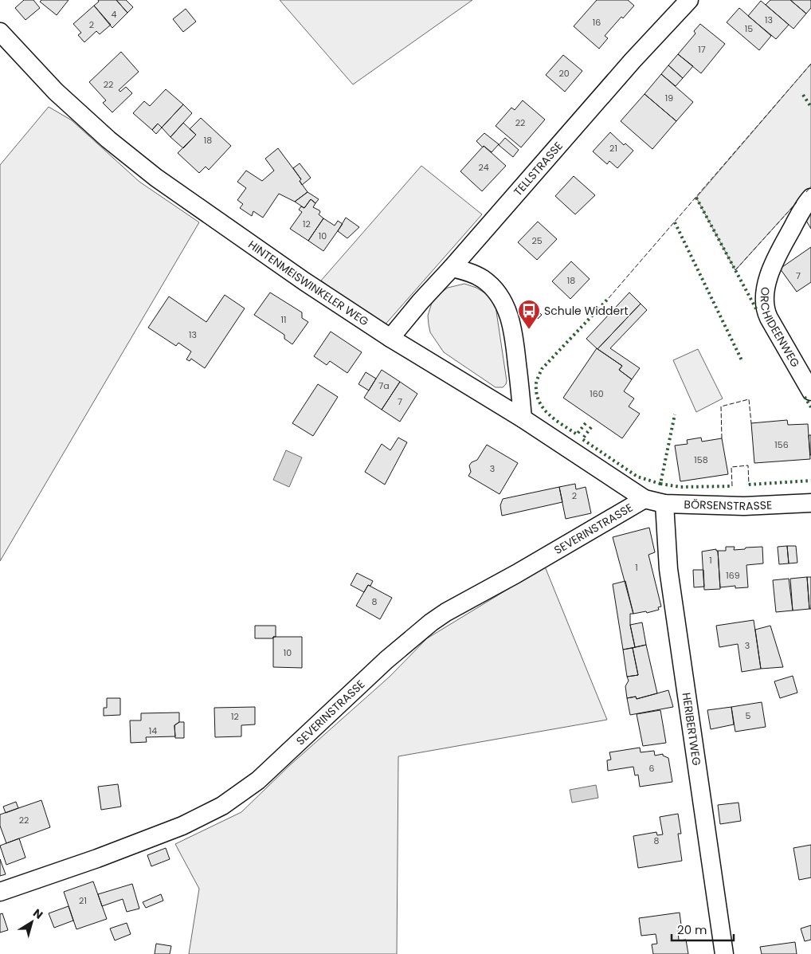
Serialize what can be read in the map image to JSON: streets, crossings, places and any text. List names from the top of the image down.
{
  "streets": {
    "street": [
      "TELLSTRASSE",
      "HINTENMEISWINKELER WEG",
      "ORCHIDEENWEG",
      "BÖRSENSTRASSE",
      "SEVERINSTRASSE",
      "HERIBERTWEG"
    ]
  },
  "crossings": [
    ["TELLSTRASSE", "HINTENMEISWINKELER WEG"],
    ["HINTENMEISWINKELER WEG", "BÖRSENSTRASSE"],
    ["HINTENMEISWINKELER WEG", "SEVERINSTRASSE"],
    ["BÖRSENSTRASSE", "SEVERINSTRASSE"],
    ["BÖRSENSTRASSE", "HERIBERTWEG"]
  ],
  "places": {
    "bus stop": ["Schule Widdert"]
  },
  "house_numbers": [
    "4",
    "13",
    "16",
    "2",
    "15",
    "17",
    "20",
    "22",
    "19",
    "22",
    "18",
    "21",
    "24",
    "12",
    "10",
    "25",
    "7",
    "18",
    "11",
    "13",
    "7a",
    "160",
    "7",
    "156",
    "158",
    "3",
    "2",
    "1",
    "1",
    "169",
    "8",
    "3",
    "10",
    "5",
    "12",
    "14",
    "6",
    "22",
    "8",
    "21"
  ],
  "scale_bar": "20 m",
  "north": "top right"
}
